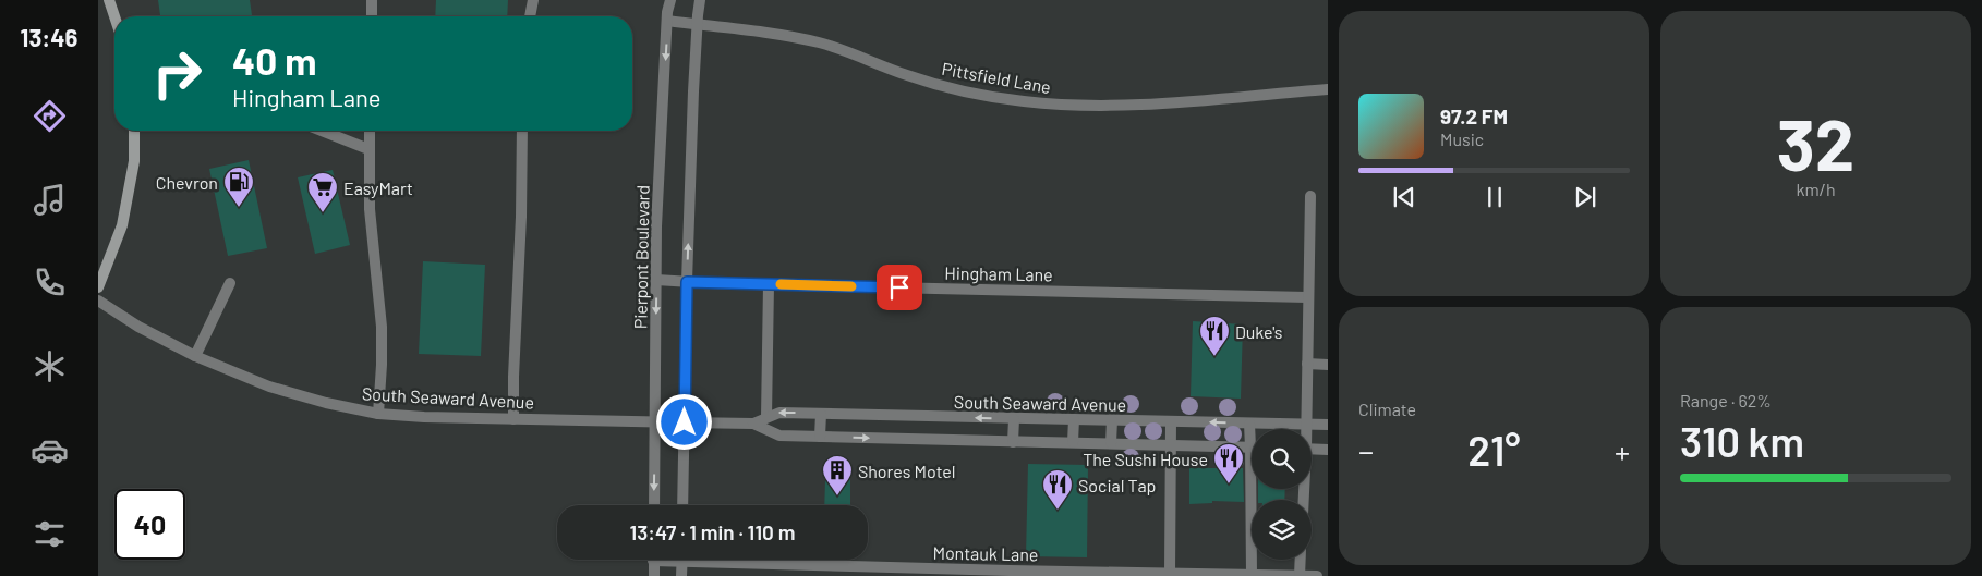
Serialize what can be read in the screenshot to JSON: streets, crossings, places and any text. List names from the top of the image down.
{
  "streets": {
    "street": [
      "Pittsfield Lane",
      "Pierpont Boulevard",
      "Hingham Lane",
      "South Seaward Avenue",
      "Montauk Lane"
    ]
  },
  "crossings": [
    ["Pittsfield Lane", "Pierpont Boulevard"],
    ["Pierpont Boulevard", "Hingham Lane"],
    ["Pierpont Boulevard", "South Seaward Avenue"]
  ],
  "places": {
    "fuel station": ["Chevron"],
    "supermarket": ["EasyMart"],
    "restaurant": ["Duke's", "The Sushi House", "Social Tap"],
    "building": ["Shores Motel"]
  },
  "page": {
    "tabs": "13:46",
    "tile": [
      ["32", "km/h"],
      "Climate",
      ["Range · 62%", "310 km"]
    ],
    "turn": ["40 m", "Hingham Lane"],
    "song": ["97.2 FM", "Music"],
    "heat": ["−", "21°", "+"],
    "limit": "40",
    "trip": "13:47 · 1 min · 110 m"
  }
}
